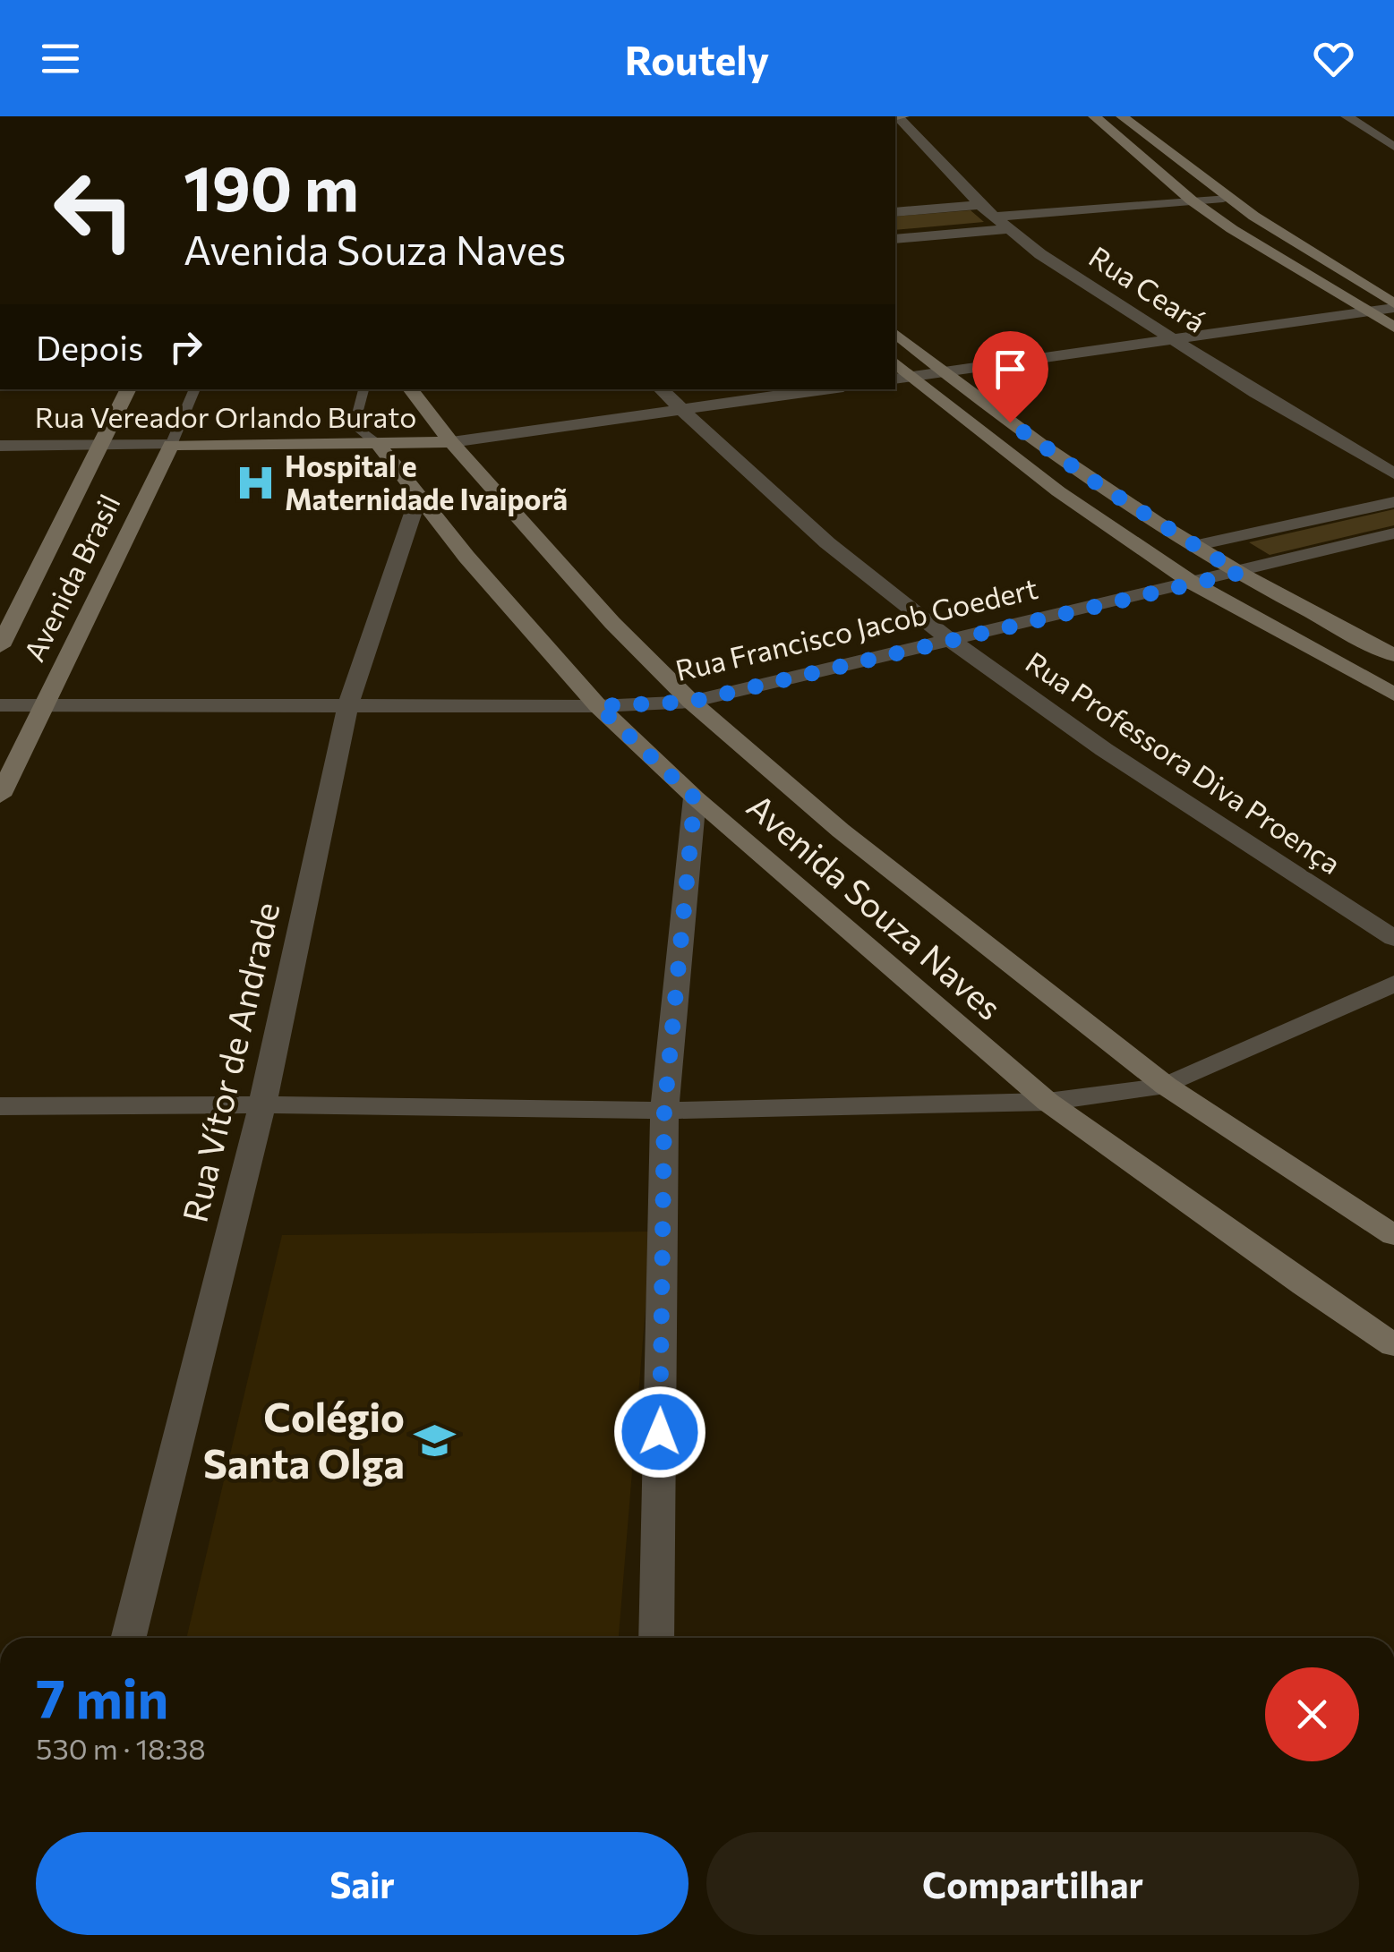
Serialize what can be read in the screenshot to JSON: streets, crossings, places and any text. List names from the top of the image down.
{
  "streets": {
    "street": [
      "Rua Ceará",
      "Rua Vereador Orlando Burato",
      "Avenida Brasil",
      "Rua Francisco Jacob Goedert",
      "Rua Professora Diva Proença",
      "Avenida Souza Naves",
      "Rua Vítor de Andrade"
    ]
  },
  "crossings": [
    ["Rua Vereador Orlando Burato", "Avenida Brasil"],
    ["Rua Vereador Orlando Burato", "Avenida Souza Naves"],
    ["Avenida Brasil", "Rua Francisco Jacob Goedert"],
    ["Rua Francisco Jacob Goedert", "Rua Professora Diva Proença"],
    ["Rua Francisco Jacob Goedert", "Avenida Souza Naves"],
    ["Rua Francisco Jacob Goedert", "Rua Vítor de Andrade"],
    ["Avenida Souza Naves", "Rua Vítor de Andrade"]
  ],
  "places": {
    "hospital": ["Hospital e Maternidade Ivaiporã"],
    "school or university": ["Colégio Santa Olga"]
  },
  "page": {
    "header": "Routely",
    "turn": ["190 m", "Avenida Souza Naves"],
    "then": "Depois",
    "heading": ["7 min", "530 m · 18:38"],
    "buttons": ["Sair", "Compartilhar"]
  }
}
